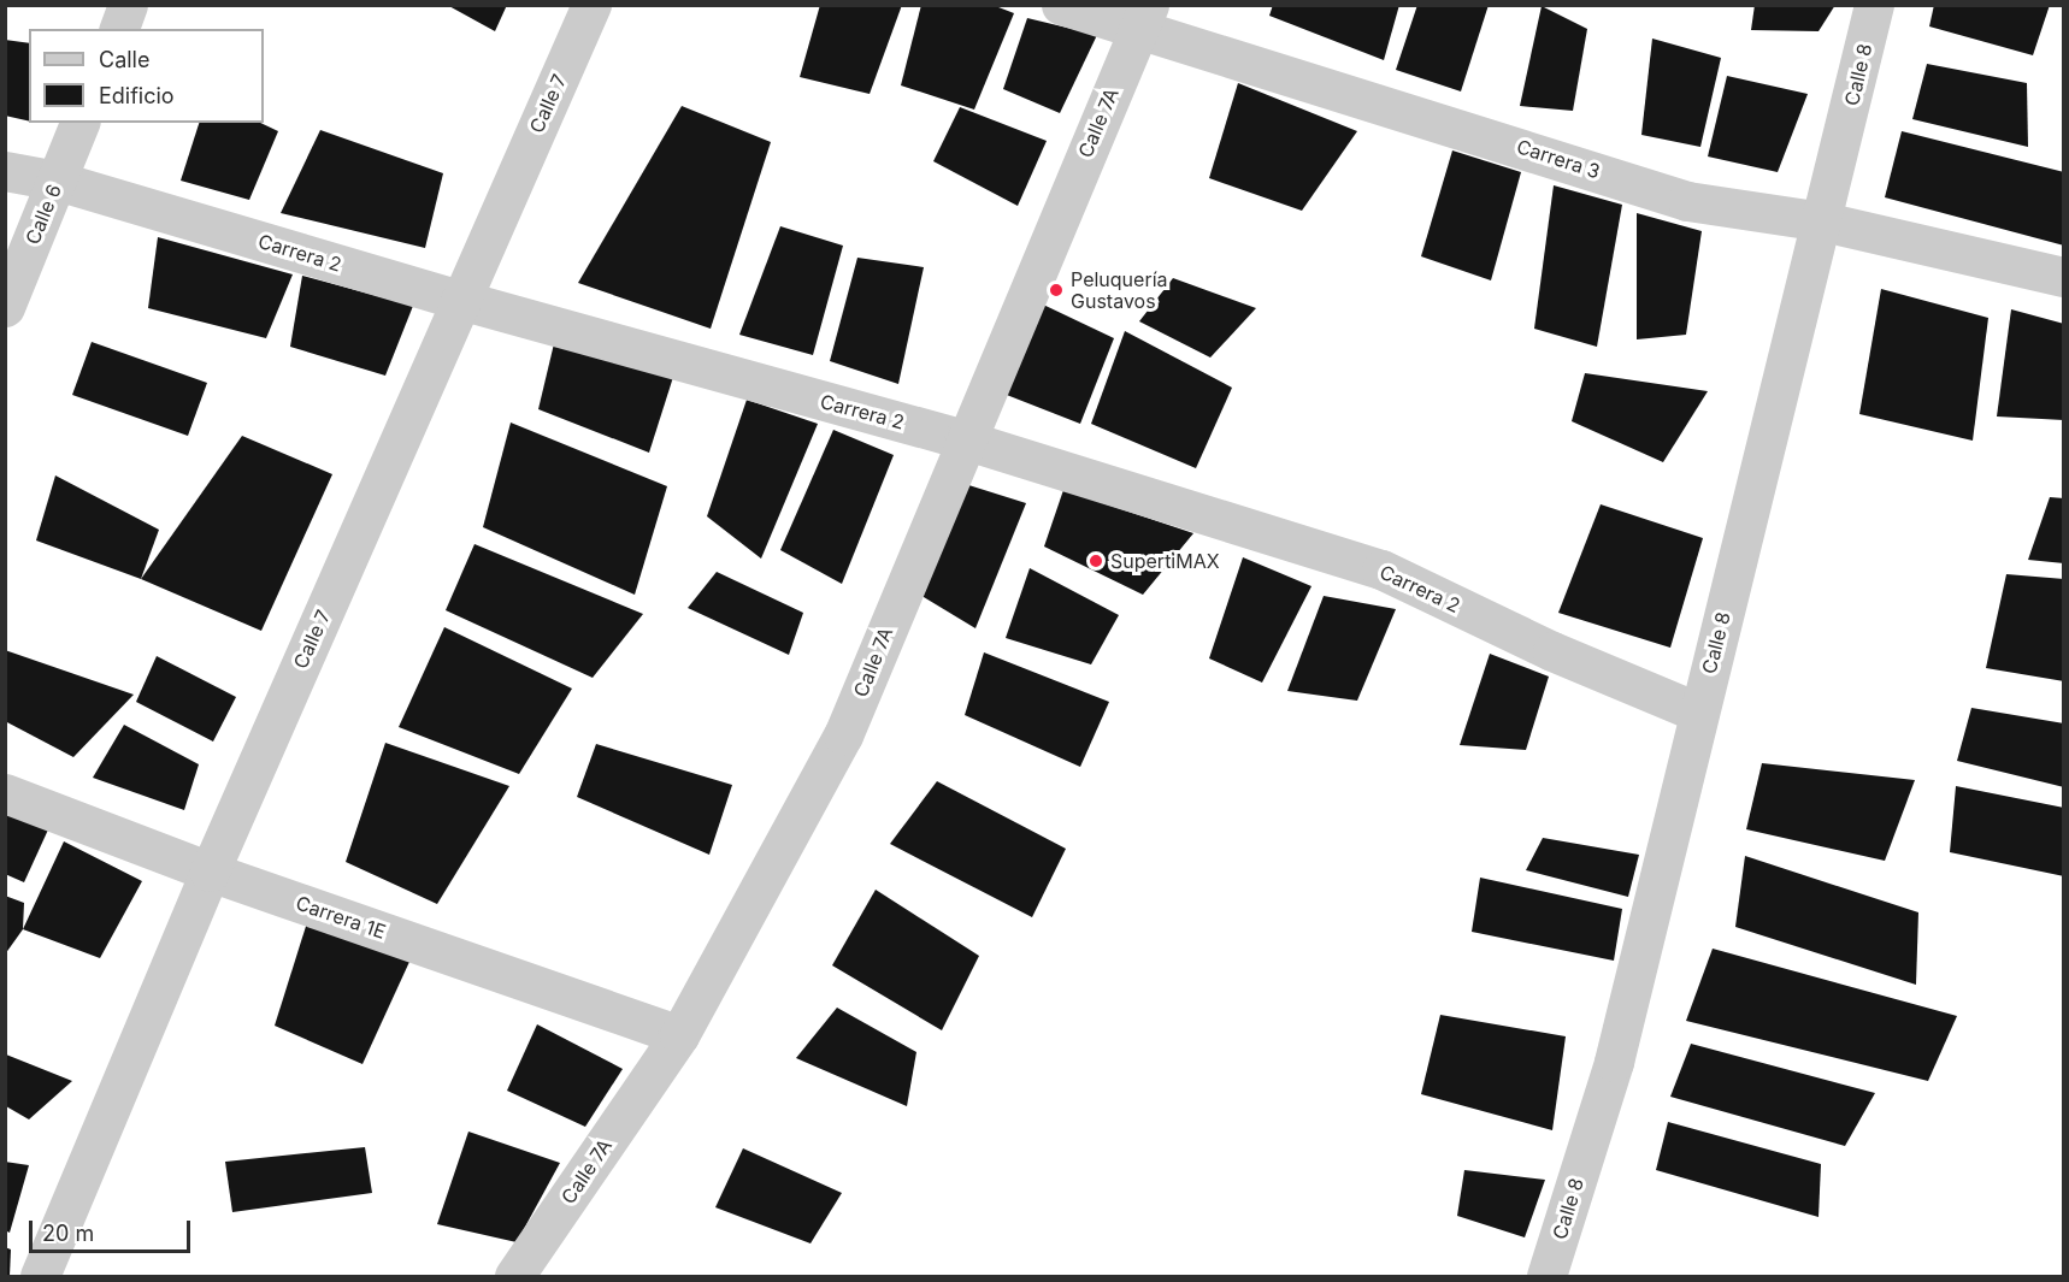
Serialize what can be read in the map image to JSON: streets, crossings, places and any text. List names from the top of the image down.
{
  "streets": {
    "street": [
      "Calle 8",
      "Calle 7",
      "Calle 7A",
      "Carrera 3",
      "Calle 6",
      "Carrera 2",
      "Carrera 1E"
    ]
  },
  "crossings": [
    ["Calle 8", "Carrera 3"],
    ["Calle 8", "Carrera 2"],
    ["Calle 7", "Carrera 2"],
    ["Calle 7", "Carrera 1E"],
    ["Calle 7A", "Carrera 3"],
    ["Calle 7A", "Carrera 2"],
    ["Calle 7A", "Carrera 1E"],
    ["Calle 6", "Carrera 2"]
  ],
  "places": ["Peluquería Gustavos", "SupertiMAX"],
  "legend": ["Calle", "Edificio"],
  "scale_bar": "20 m"
}
